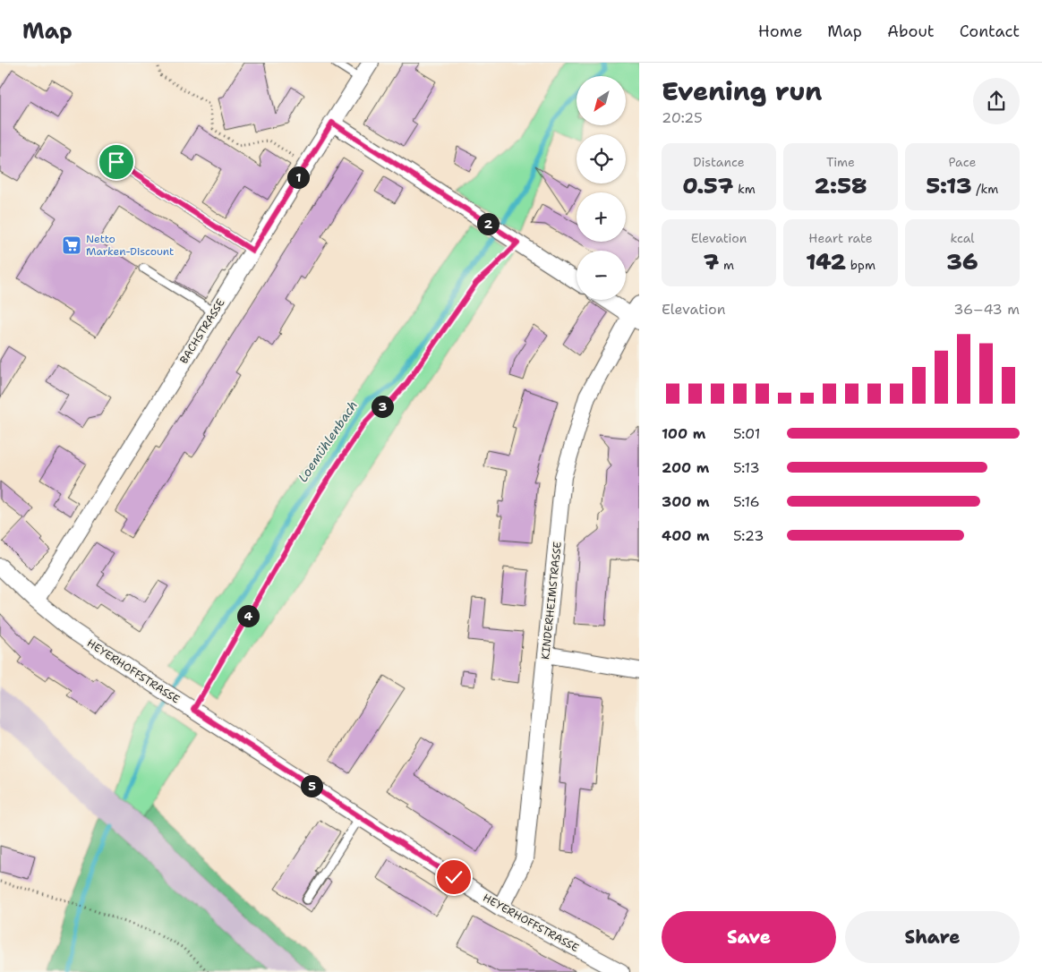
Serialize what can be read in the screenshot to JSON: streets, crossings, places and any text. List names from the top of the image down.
{
  "streets": {
    "street": ["BACHSTRASSE", "KINDERHEIMSTRASSE", "HEYERHOFFSTRASSE"]
  },
  "crossings": [
    ["BACHSTRASSE", "HEYERHOFFSTRASSE"],
    ["KINDERHEIMSTRASSE", "HEYERHOFFSTRASSE"]
  ],
  "water": ["Loemühlenbach"],
  "places": {
    "supermarket": ["Netto Marken-Discount"]
  },
  "north": "bottom left",
  "page": {
    "header": "Map",
    "nav": [
      "Home",
      "Map",
      "About",
      "Contact"
    ],
    "heading": ["Evening run", "20:25"],
    "map_buttons": ["+", "−"],
    "stats": [
      ["Distance", "0.57 km"],
      ["Time", "2:58"],
      ["Pace", "5:13 /km"],
      ["Elevation", "7 m"],
      ["Heart rate", "142 bpm"],
      ["kcal", "36"]
    ],
    "pins": [
      "1",
      "2",
      "3",
      "4",
      "5"
    ],
    "chart": ["Elevation", "36–43 m"],
    "list": [
      {
        "name": "100 m",
        "note": "5:01"
      },
      {
        "name": "200 m",
        "note": "5:13"
      },
      {
        "name": "300 m",
        "note": "5:16"
      },
      {
        "name": "400 m",
        "note": "5:23"
      }
    ],
    "buttons": ["Save", "Share"]
  }
}
